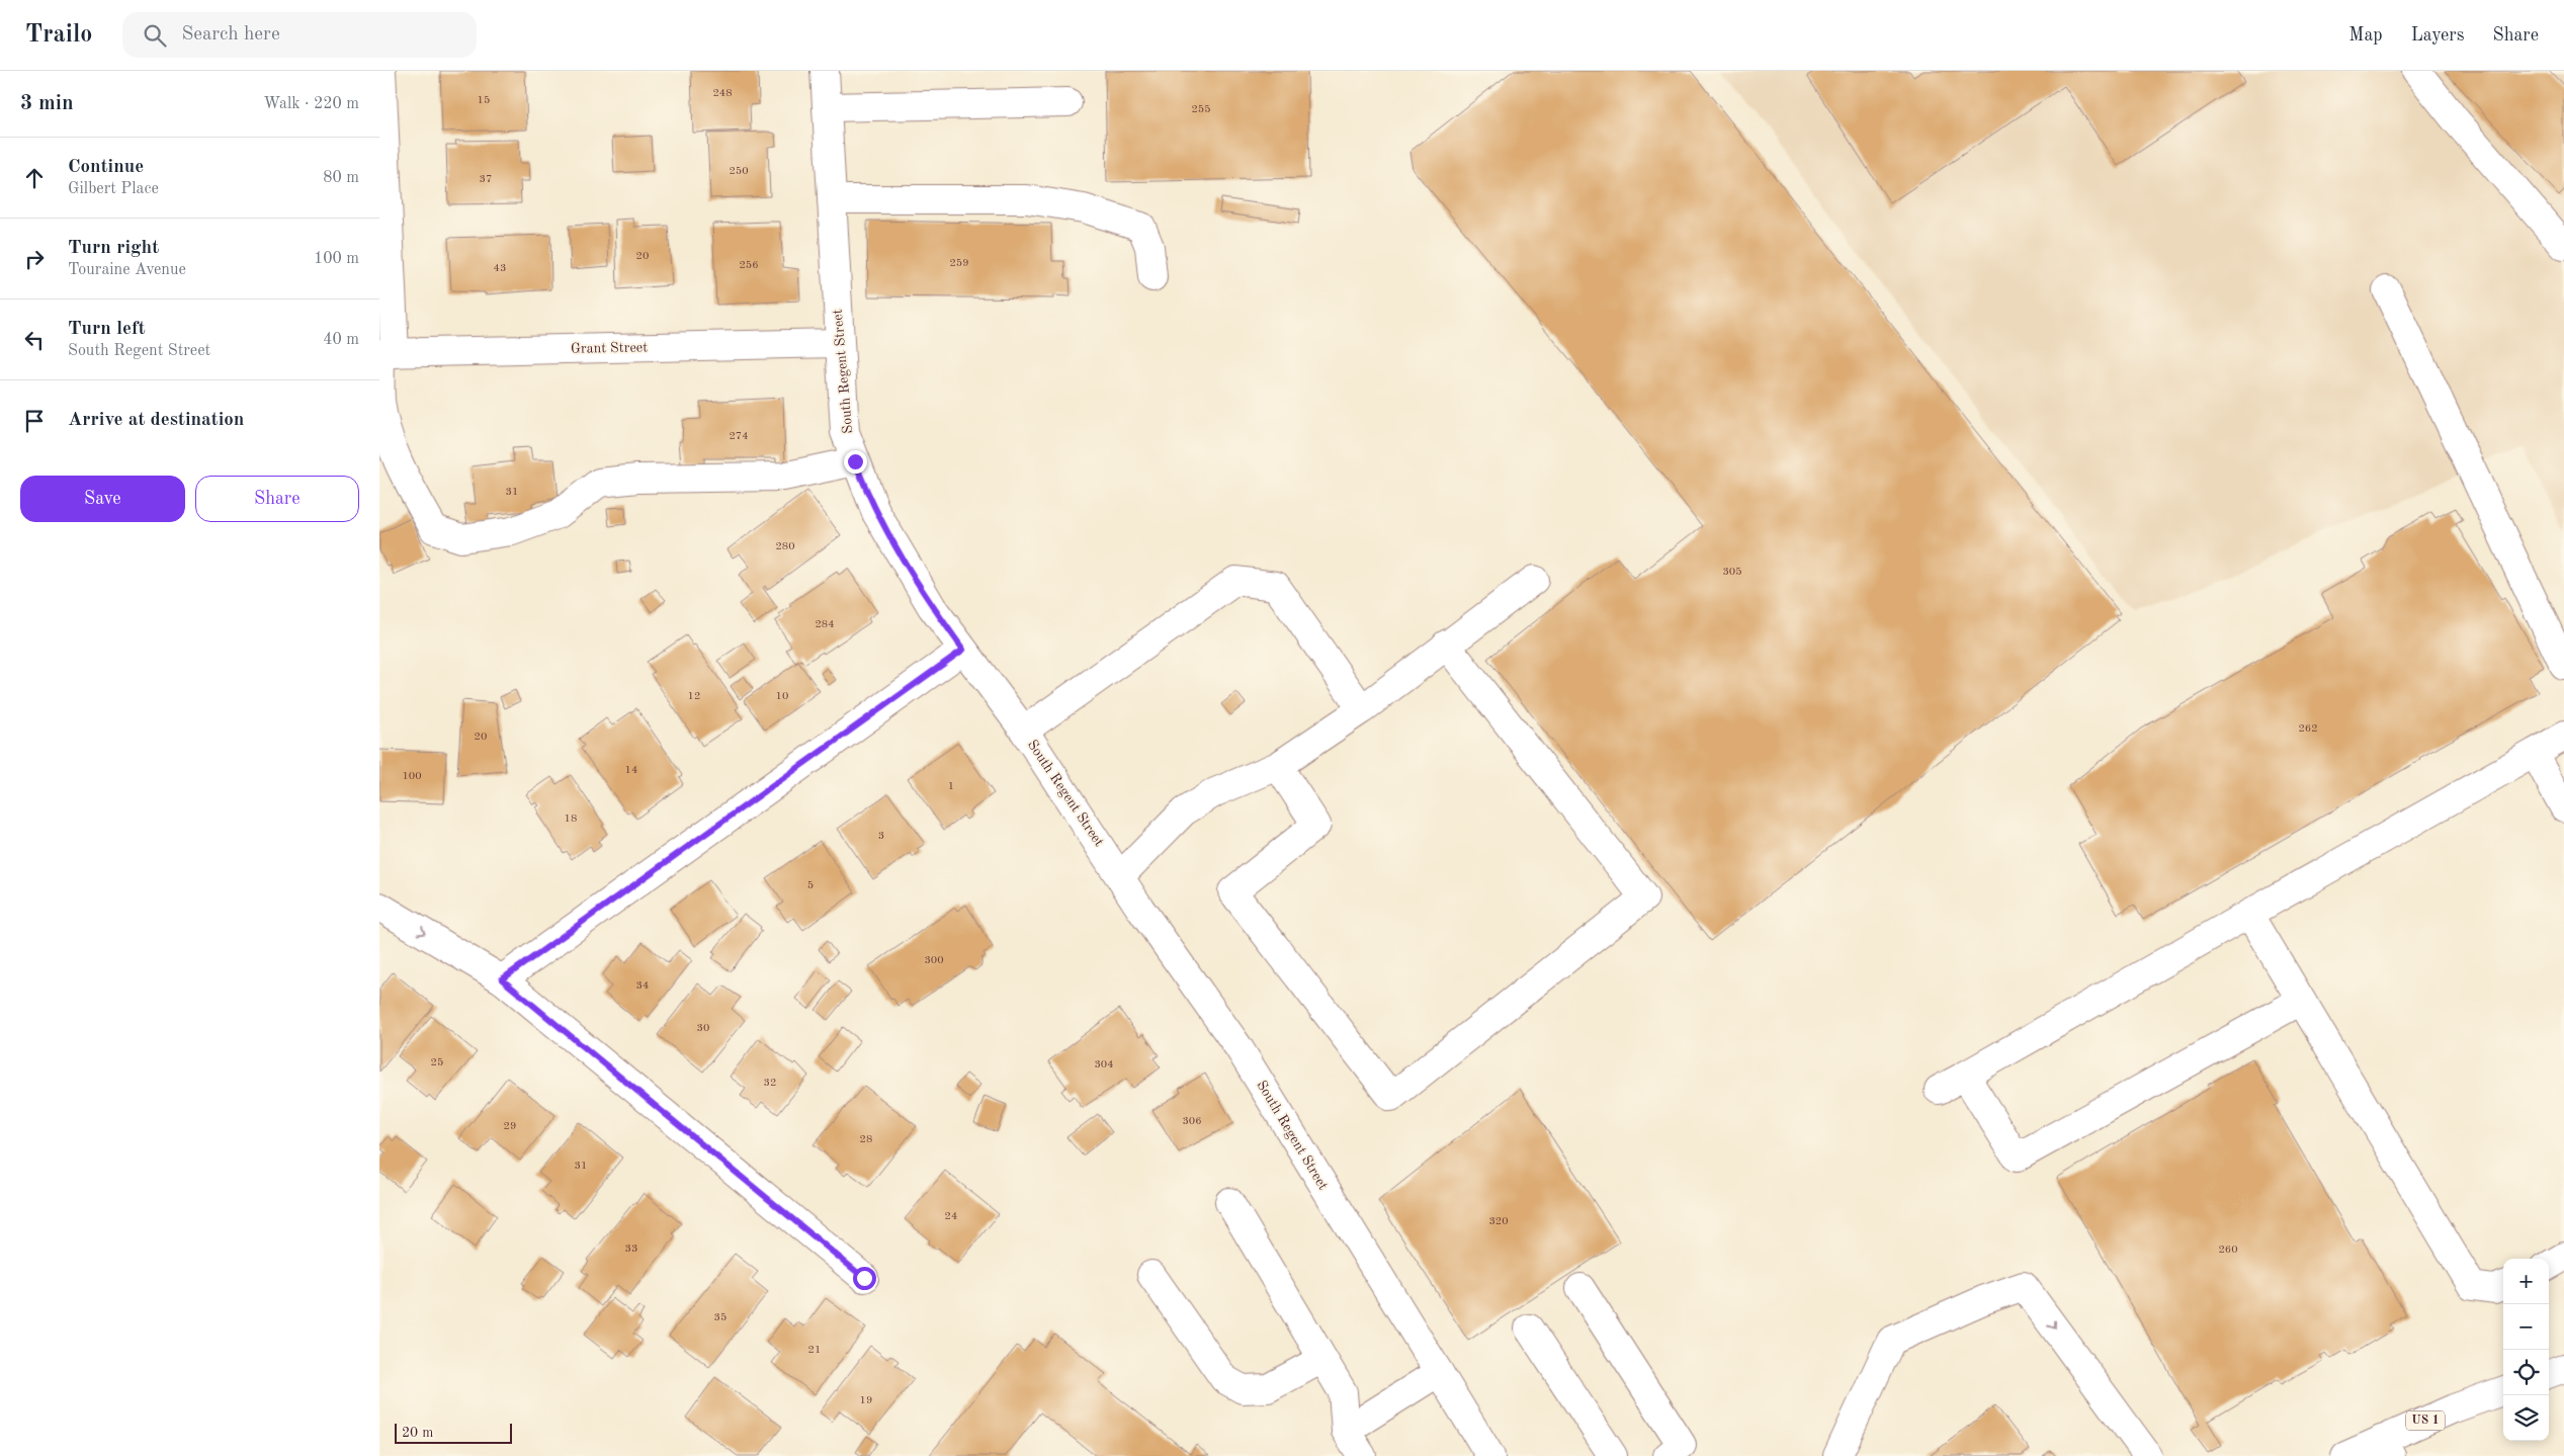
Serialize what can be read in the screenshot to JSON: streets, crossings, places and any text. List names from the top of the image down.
{
  "streets": {
    "street": ["Grant Street", "South Regent Street", "US 1"]
  },
  "crossings": [
    ["Grant Street", "South Regent Street"]
  ],
  "house_numbers": [
    "248",
    "15",
    "255",
    "250",
    "37",
    "20",
    "259",
    "256",
    "43",
    "274",
    "31",
    "280",
    "305",
    "284",
    "12",
    "10",
    "262",
    "20",
    "14",
    "100",
    "1",
    "18",
    "3",
    "5",
    "300",
    "34",
    "30",
    "25",
    "304",
    "32",
    "306",
    "29",
    "28",
    "31",
    "24",
    "320",
    "33",
    "260",
    "35",
    "21",
    "19"
  ],
  "scale_bar": "20 m",
  "page": {
    "header": "Trailo",
    "search": "Search here",
    "nav": ["Map", "Layers", "Share"],
    "heading": ["3 min", "Walk · 220 m"],
    "list": [
      ["Continue", "Gilbert Place", "80 m"],
      ["Turn right", "Touraine Avenue", "100 m"],
      ["Turn left", "South Regent Street", "40 m"],
      "Arrive at destination"
    ],
    "buttons": ["Save", "Share"],
    "map_buttons": ["+", "−"],
    "scale": "20 m"
  }
}
